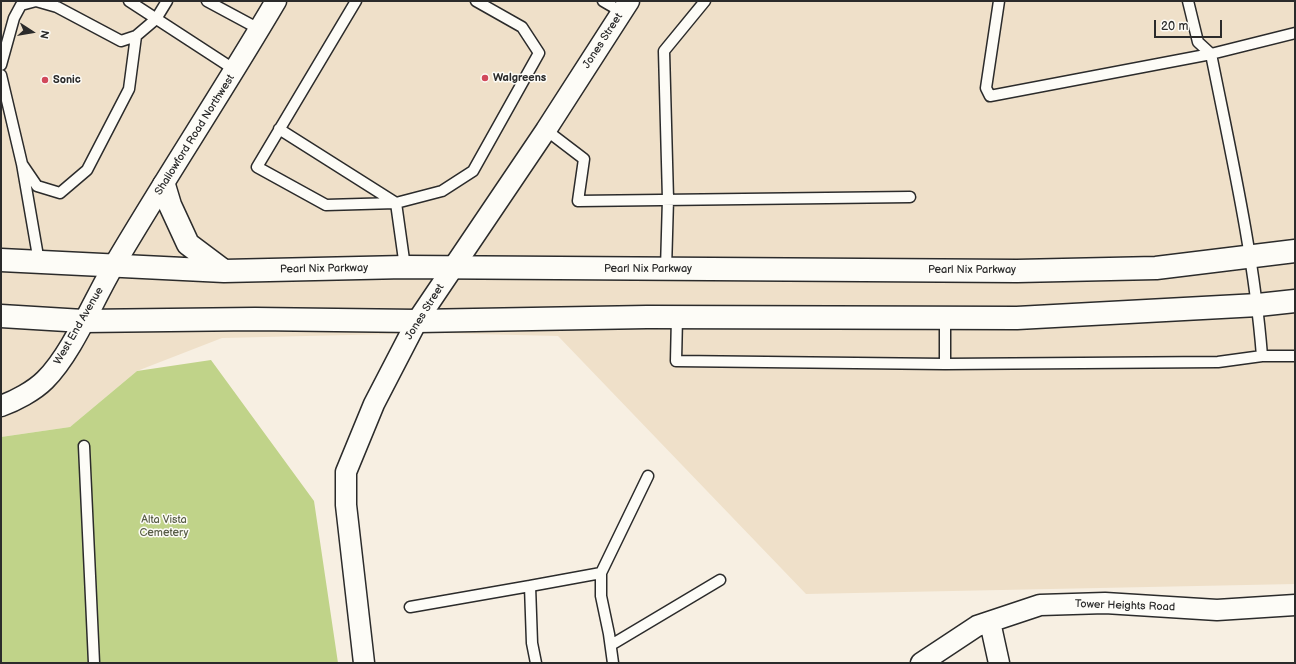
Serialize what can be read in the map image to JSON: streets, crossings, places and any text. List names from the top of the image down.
{
  "streets": {
    "main road": ["Pearl Nix Parkway"],
    "street": [
      "Jones Street",
      "Shallowford Road Northwest",
      "West End Avenue",
      "Tower Heights Road"
    ]
  },
  "crossings": [
    ["Jones Street", "Pearl Nix Parkway"],
    ["Shallowford Road Northwest", "Pearl Nix Parkway"],
    ["Shallowford Road Northwest", "West End Avenue"],
    ["Pearl Nix Parkway", "West End Avenue"]
  ],
  "parks": ["Alta Vista Cemetery"],
  "places": ["Walgreens", "Sonic"],
  "scale_bar": "20 m",
  "north": "right"
}
